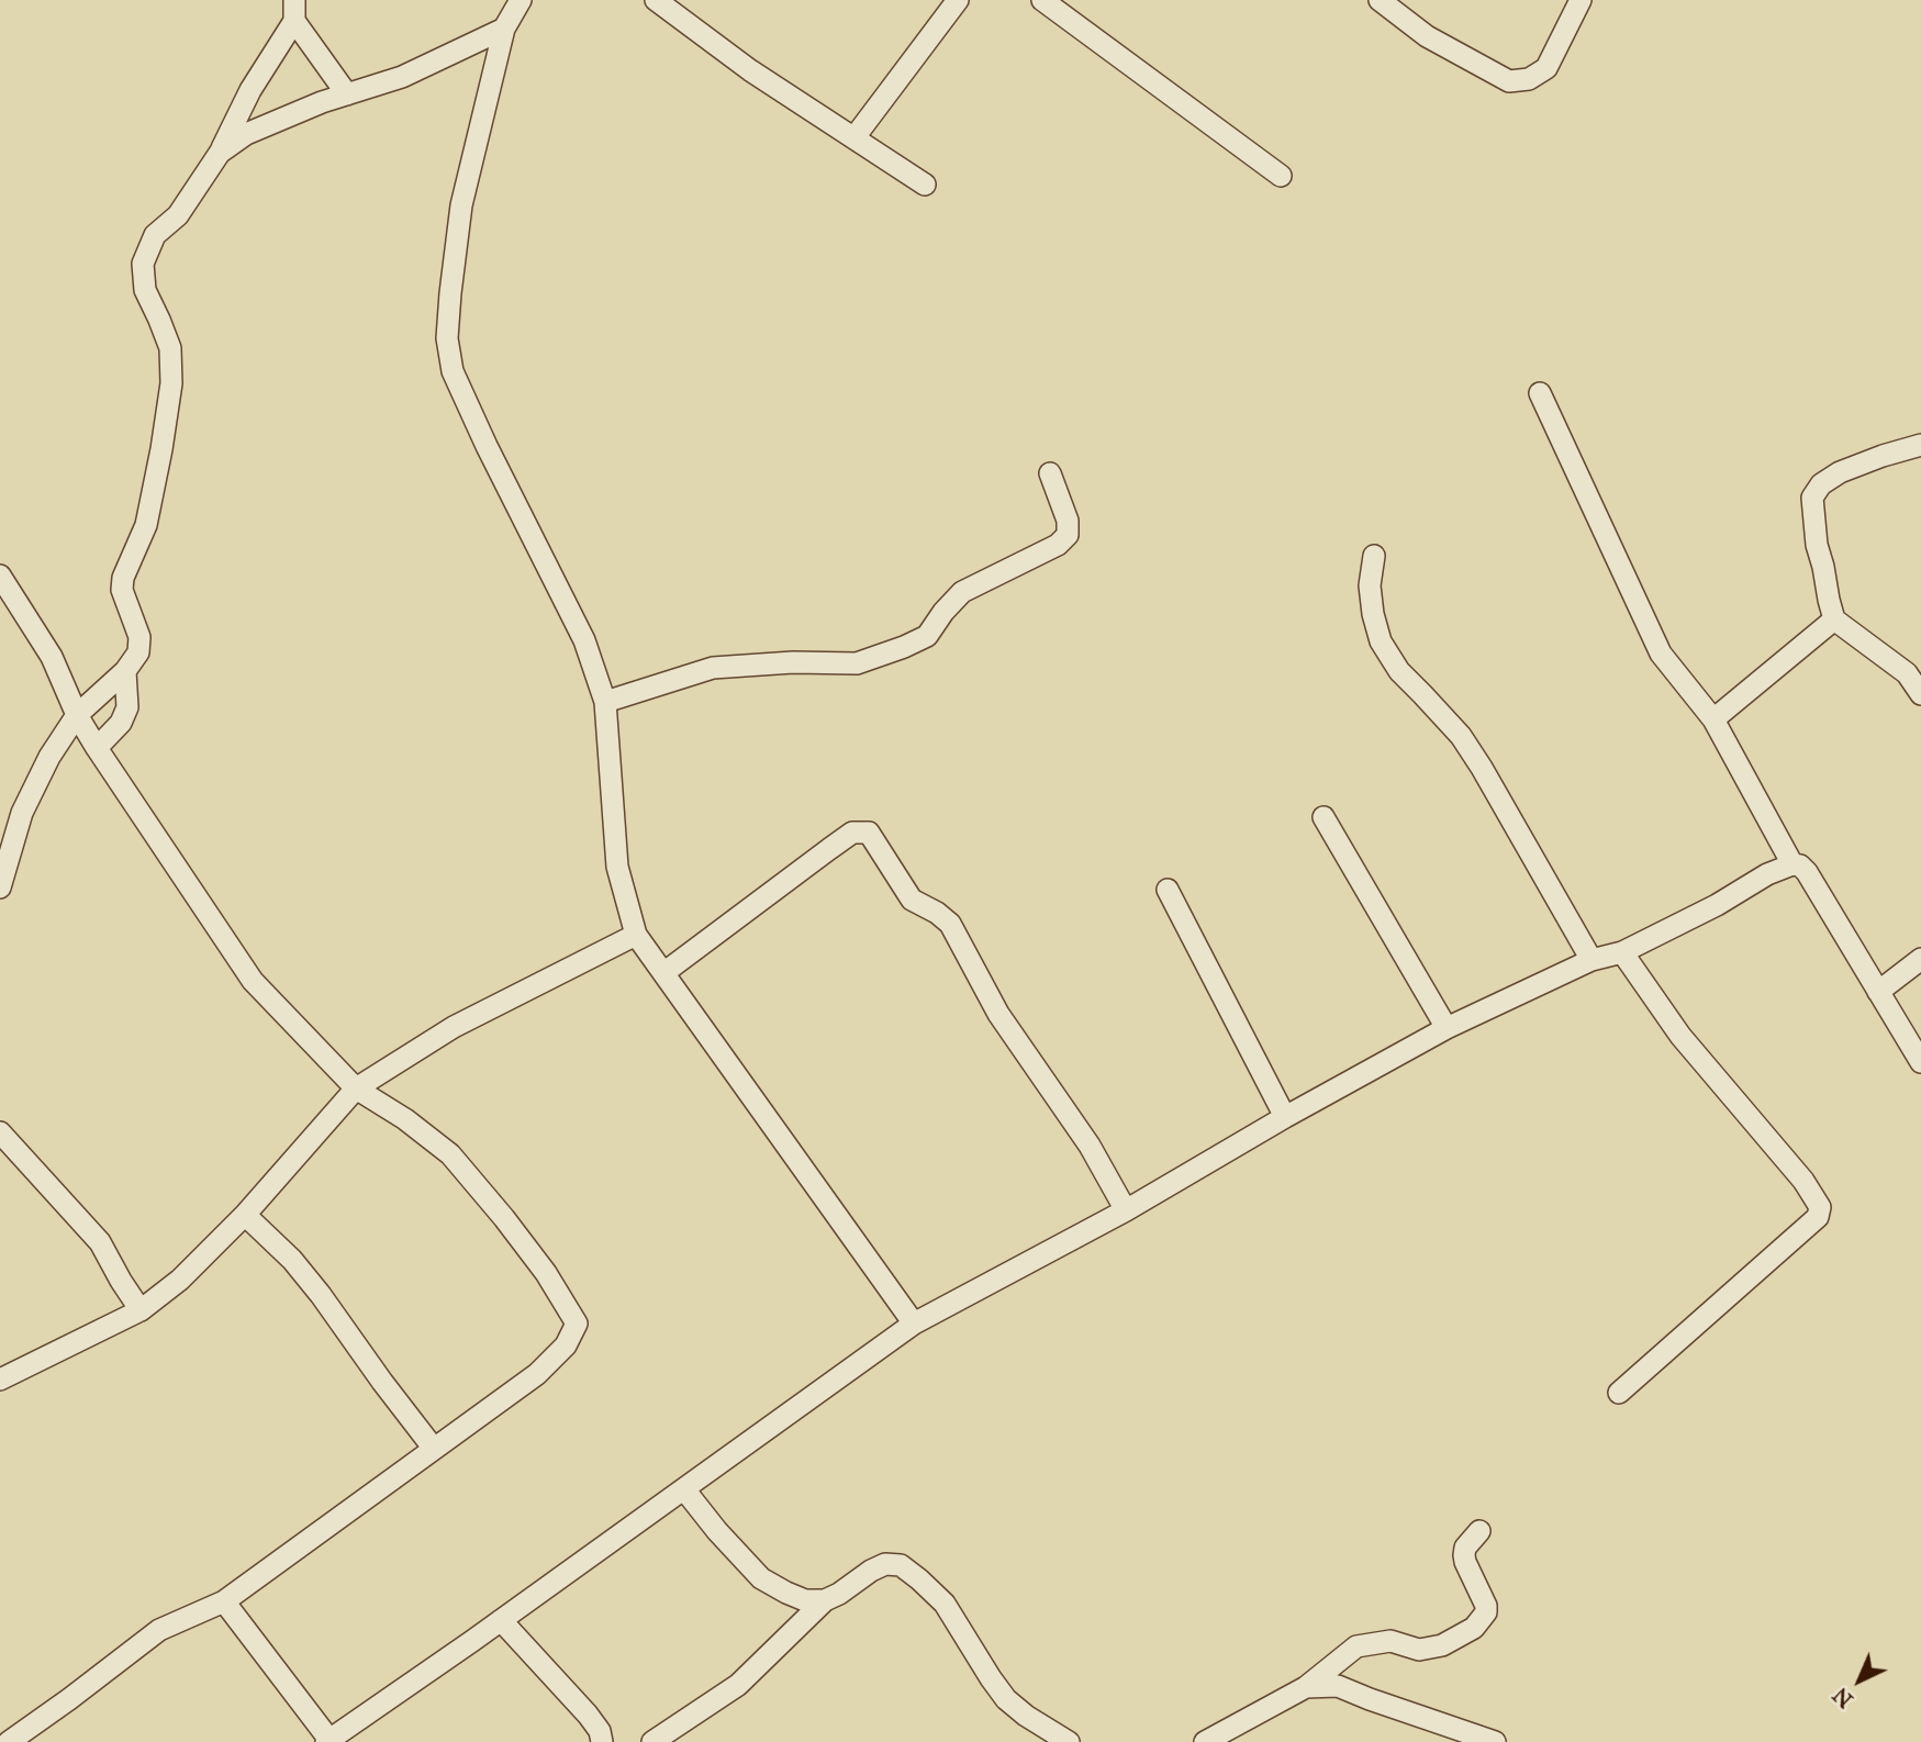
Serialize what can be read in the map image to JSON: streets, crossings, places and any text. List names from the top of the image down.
{
  "north": "bottom left"
}
